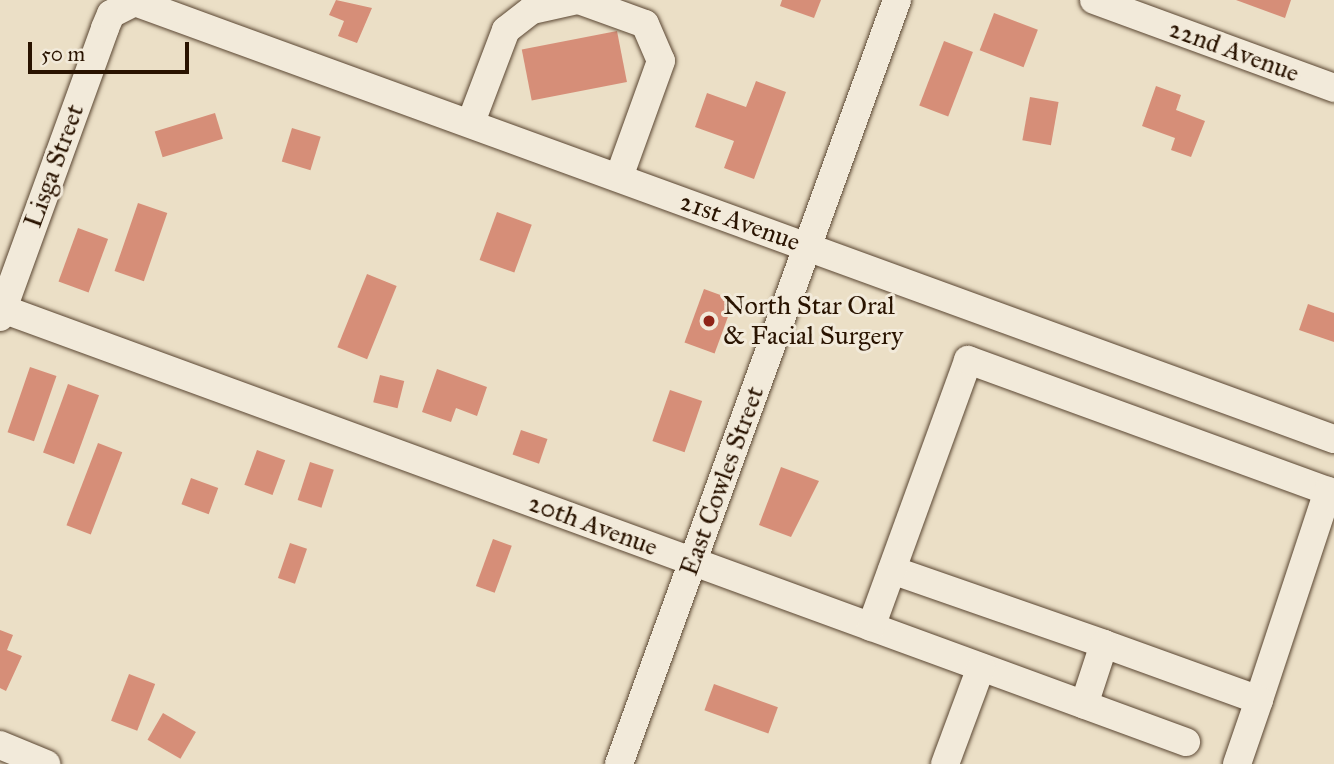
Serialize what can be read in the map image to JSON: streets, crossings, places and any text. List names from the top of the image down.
{
  "streets": {
    "street": [
      "22nd Avenue",
      "Lisga Street",
      "21st Avenue",
      "East Cowles Street",
      "20th Avenue"
    ]
  },
  "crossings": [
    ["Lisga Street", "21st Avenue"],
    ["Lisga Street", "20th Avenue"],
    ["21st Avenue", "East Cowles Street"],
    ["East Cowles Street", "20th Avenue"]
  ],
  "places": ["North Star Oral & Facial Surgery"],
  "scale_bar": "50 m"
}
